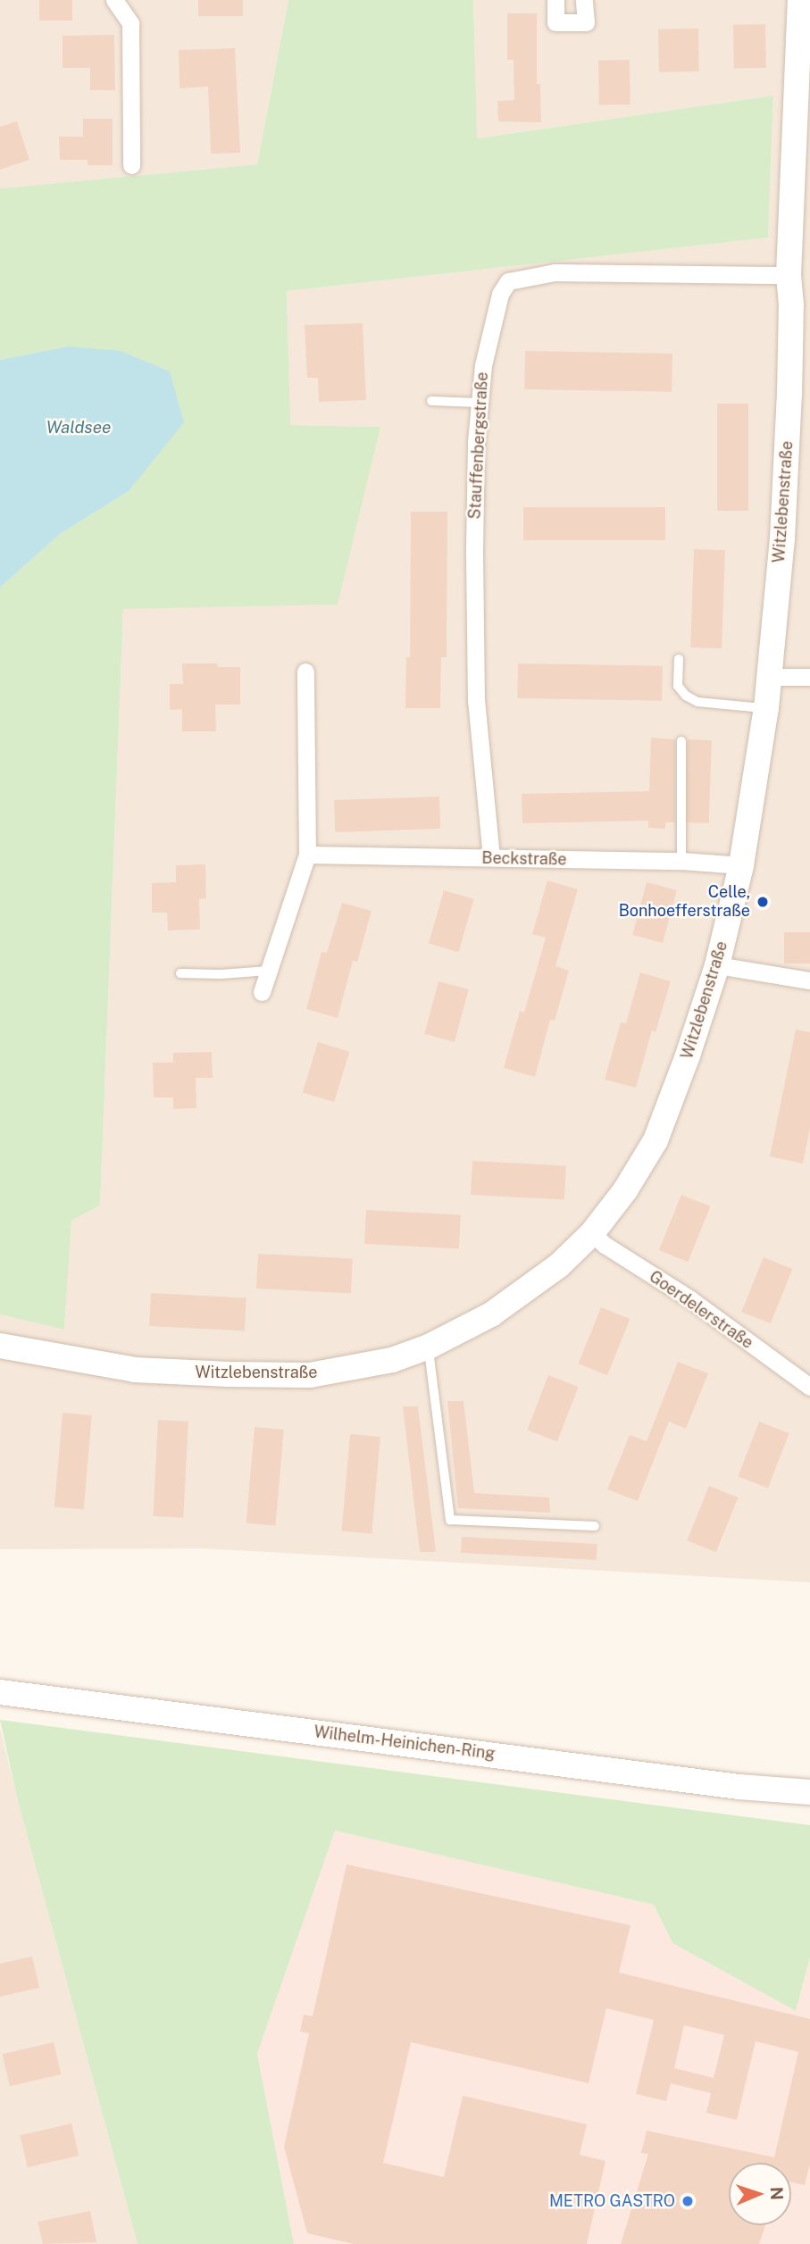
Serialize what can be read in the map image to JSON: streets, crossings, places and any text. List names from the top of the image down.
{
  "streets": {
    "street": [
      "Stauffenbergstraße",
      "Witzlebenstraße",
      "Beckstraße",
      "Goerdelerstraße",
      "Wilhelm-Heinichen-Ring"
    ]
  },
  "crossings": [
    ["Stauffenbergstraße", "Witzlebenstraße"],
    ["Stauffenbergstraße", "Beckstraße"],
    ["Witzlebenstraße", "Beckstraße"],
    ["Witzlebenstraße", "Goerdelerstraße"]
  ],
  "water": ["Waldsee"],
  "places": ["Celle, Bonhoefferstraße", "METRO GASTRO"],
  "north": "right"
}
